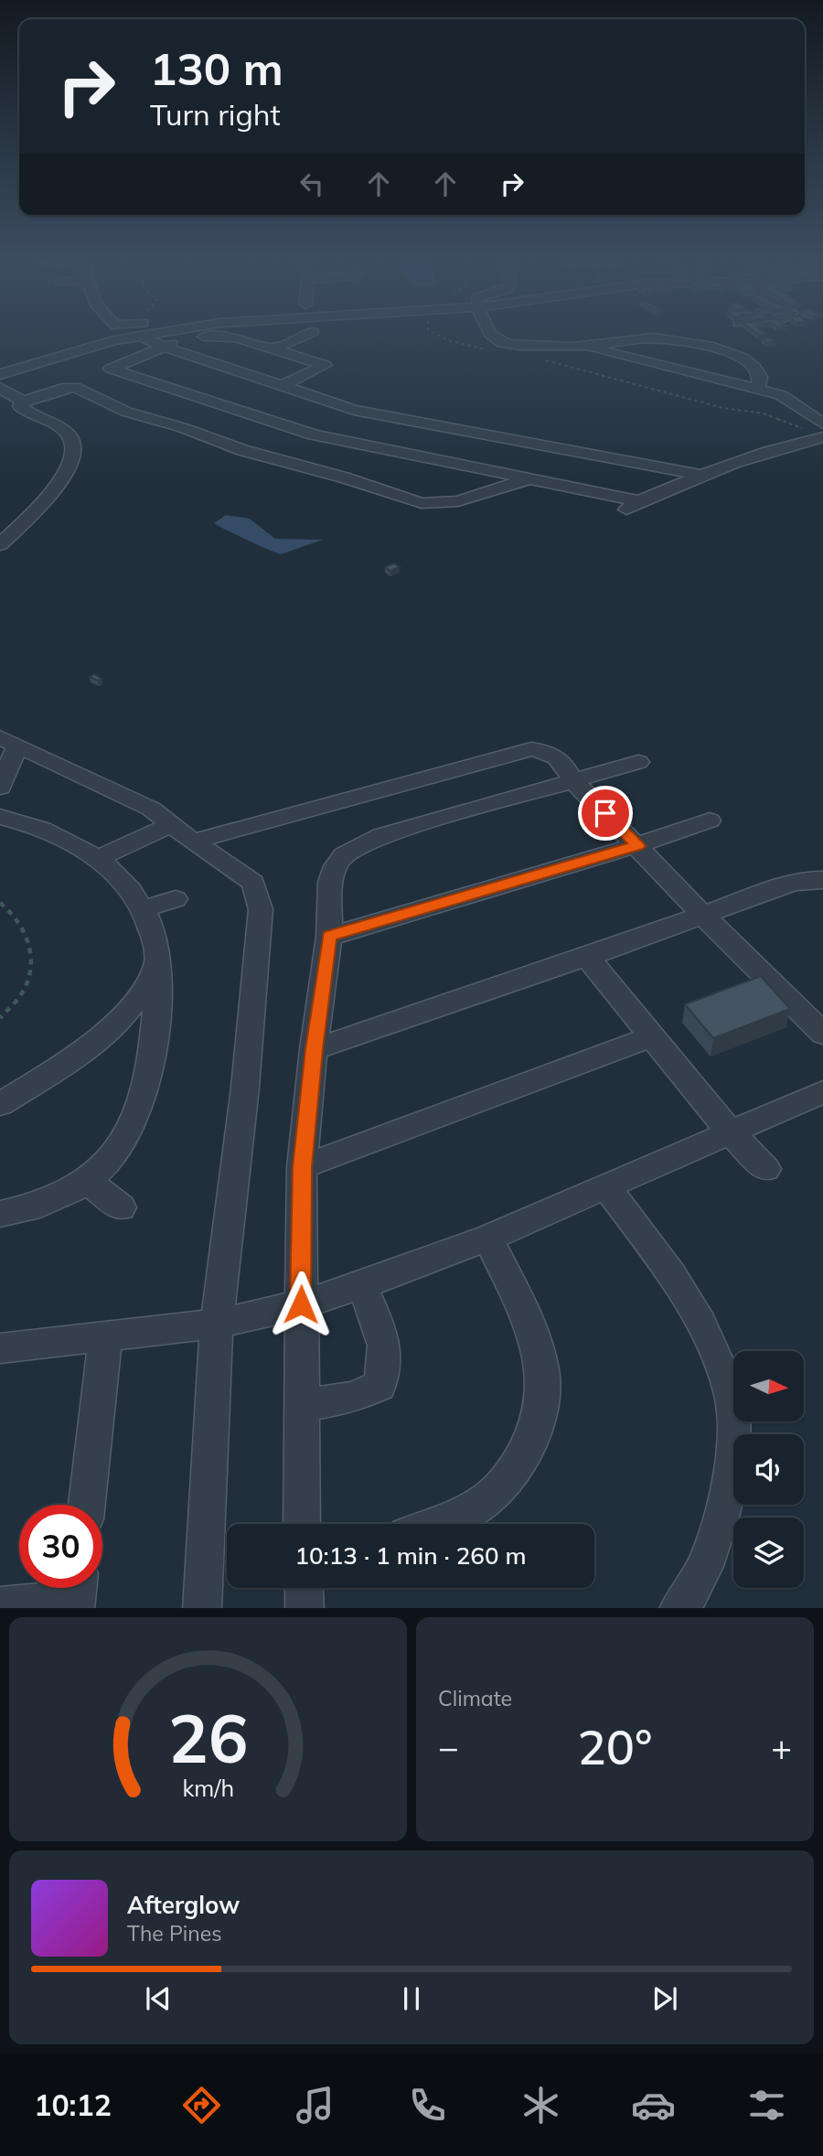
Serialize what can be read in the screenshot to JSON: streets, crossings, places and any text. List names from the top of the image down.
{
  "north": "right",
  "page": {
    "turn": ["130 m", "Turn right"],
    "limit": "30",
    "trip": "10:13 · 1 min · 260 m",
    "tile": "Climate",
    "heat": ["−", "20°", "+"],
    "song": ["Afterglow", "The Pines"],
    "tabs": "10:12",
    "gauge": ["26", "km/h"]
  }
}
